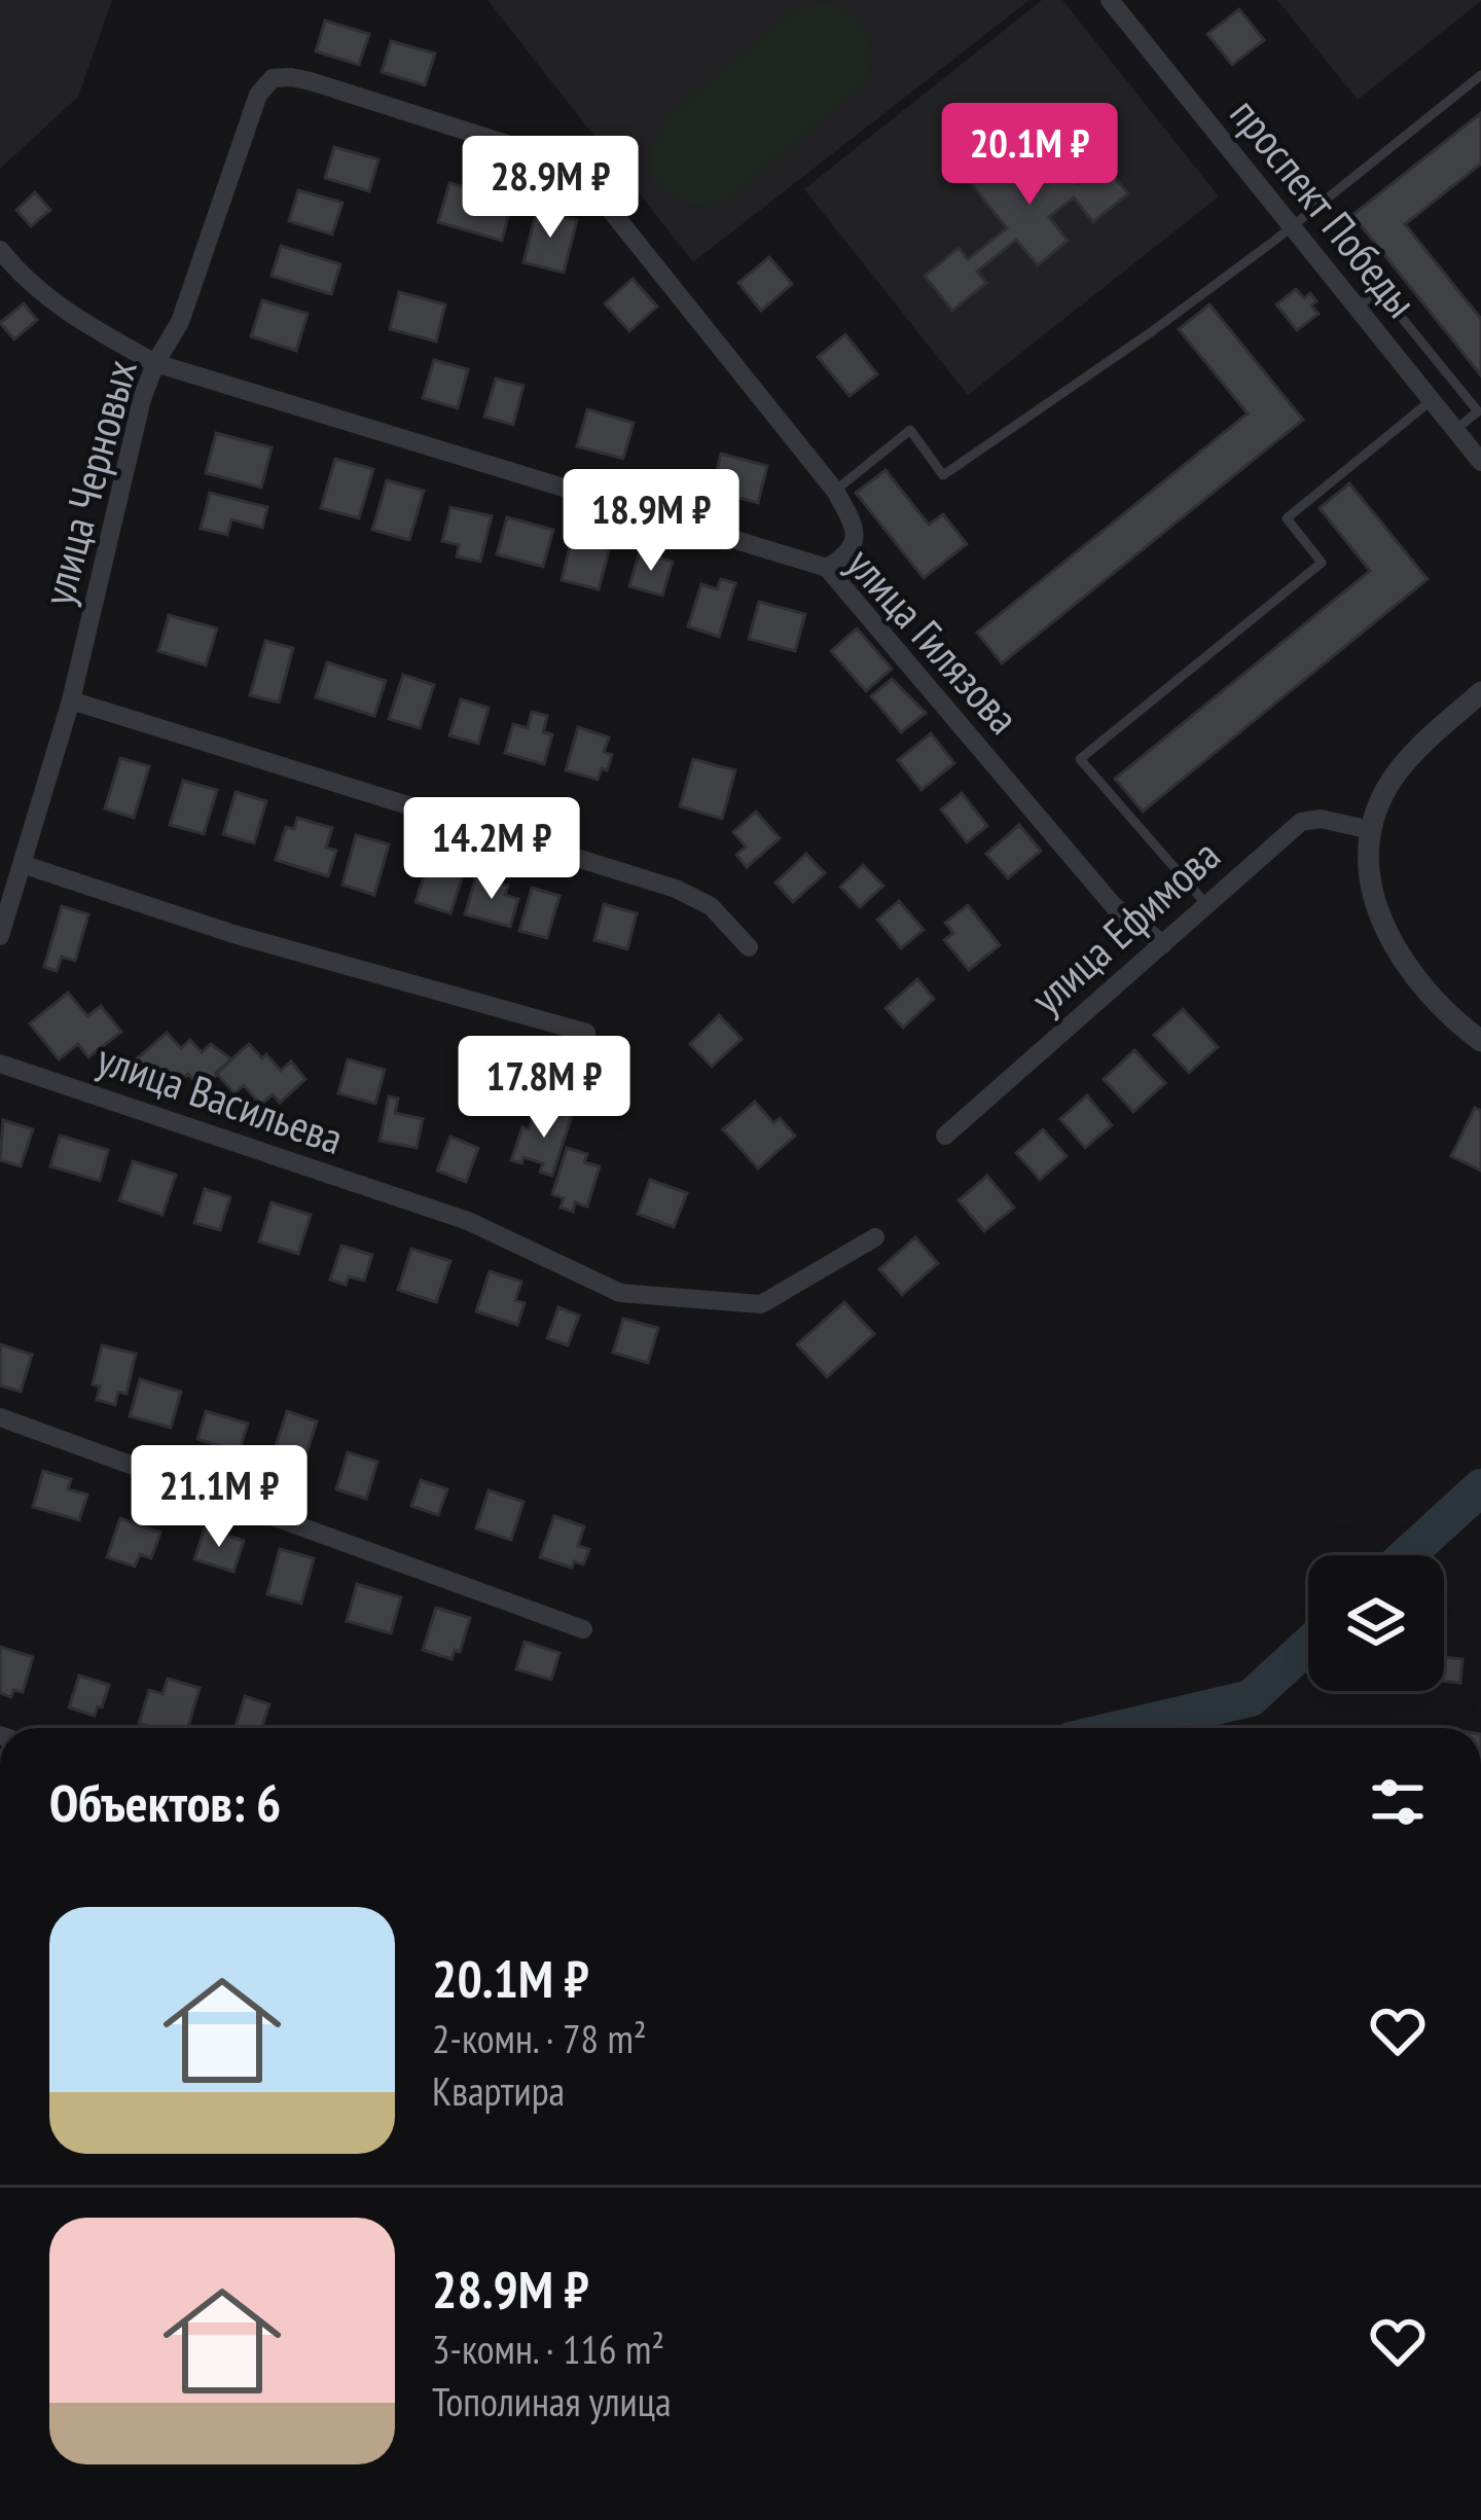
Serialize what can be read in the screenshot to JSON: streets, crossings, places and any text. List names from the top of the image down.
{
  "streets": {
    "street": [
      "проспект Победы",
      "улица Черновых",
      "улица Гилязова",
      "улица Ефимова",
      "улица Васильева"
    ]
  },
  "crossings": [
    ["улица Черновых", "улица Гилязова"],
    ["улица Гилязова", "улица Ефимова"]
  ],
  "page": {
    "price": [
      "20.1M ₽",
      "28.9M ₽",
      "18.9M ₽",
      "14.2M ₽",
      "17.8M ₽",
      "21.1M ₽"
    ],
    "heading": "Объектов: 6",
    "list": [
      {
        "name": "20.1M ₽",
        "note": "2-комн. · 78 m² · Квартира"
      },
      {
        "name": "28.9M ₽",
        "note": "3-комн. · 116 m² · Тополиная улица"
      }
    ]
  }
}
